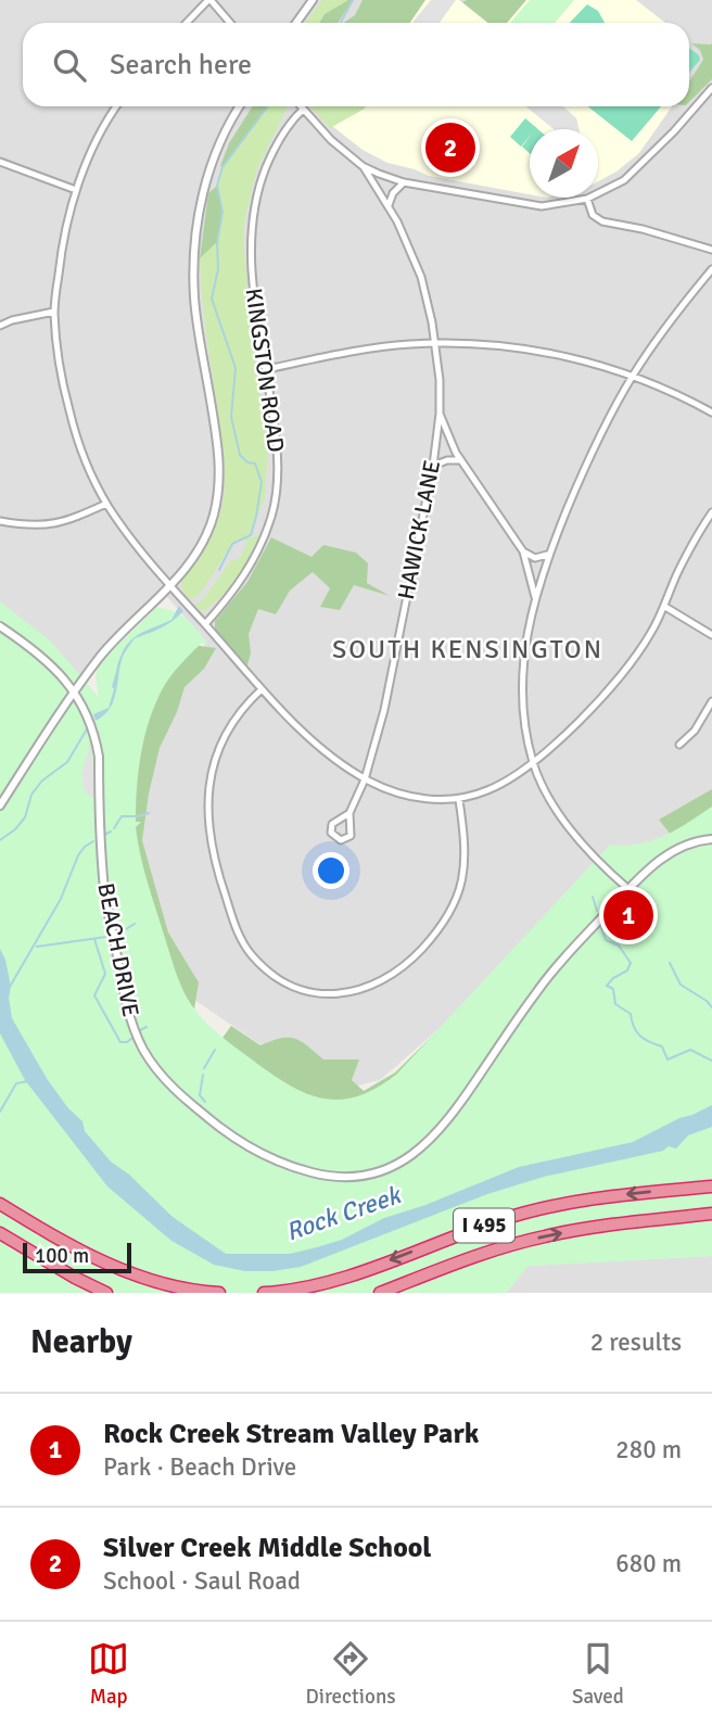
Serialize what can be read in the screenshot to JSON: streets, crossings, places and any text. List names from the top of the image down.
{
  "streets": {
    "highway": ["I 495"],
    "street": ["KINGSTON ROAD", "HAWICK LANE", "BEACH DRIVE"]
  },
  "districts": ["SOUTH KENSINGTON"],
  "water": ["Rock Creek"],
  "scale_bar": "100 m",
  "north": "top right",
  "page": {
    "search": "Search here",
    "pins": ["2", "1"],
    "scale": "100 m",
    "heading": ["Nearby", "2 results"],
    "list": [
      {
        "mark": "1",
        "name": "Rock Creek Stream Valley Park",
        "note": "Park · Beach Drive",
        "value": "280 m"
      },
      {
        "mark": "2",
        "name": "Silver Creek Middle School",
        "note": "School · Saul Road",
        "value": "680 m"
      }
    ],
    "nav": ["Map", "Directions", "Saved"]
  }
}
